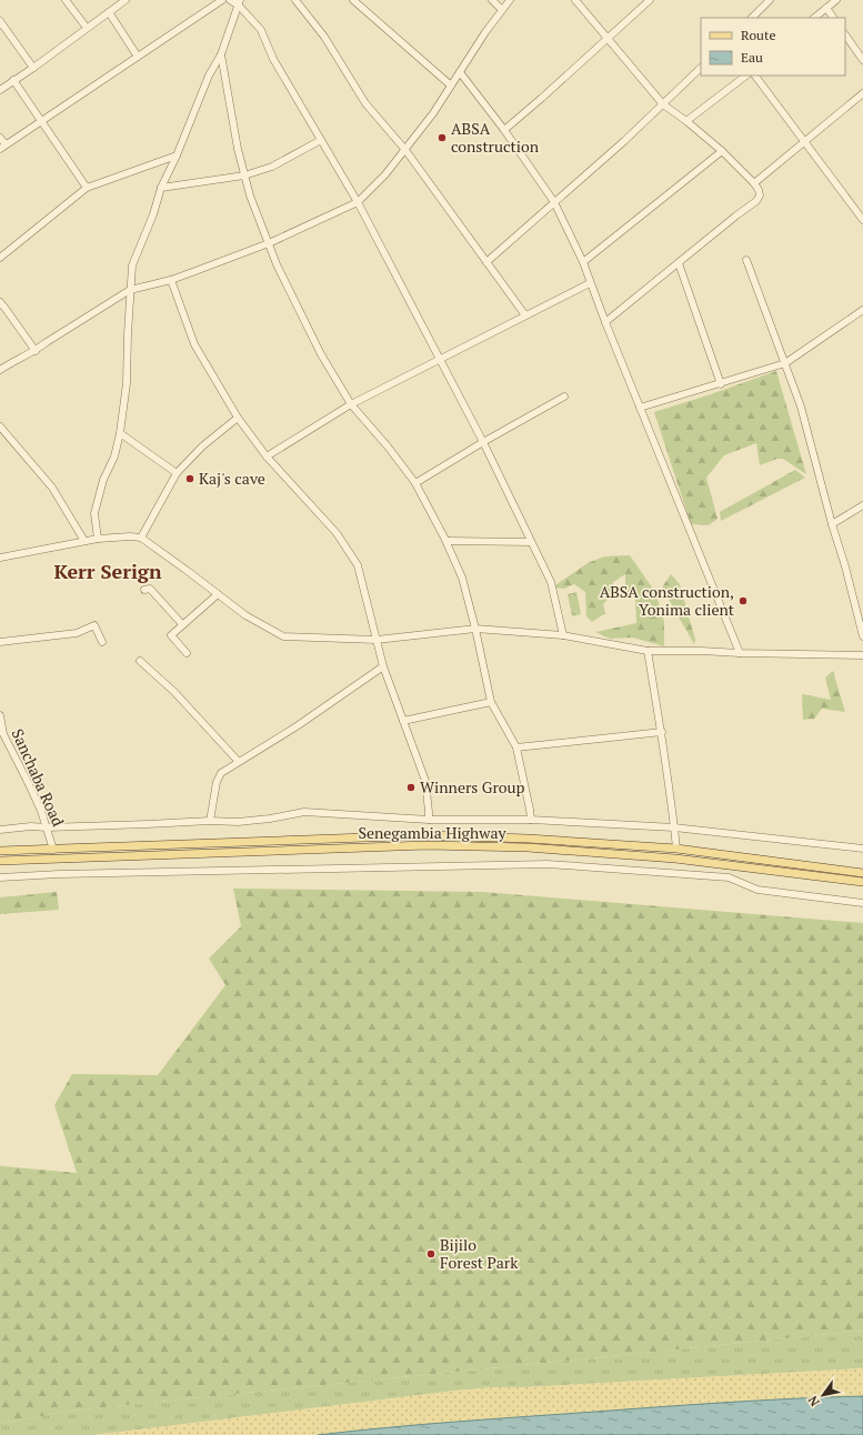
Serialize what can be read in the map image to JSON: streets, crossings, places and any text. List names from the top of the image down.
{
  "streets": {
    "main road": ["Senegambia Highway"],
    "street": ["Sanchaba Road"]
  },
  "crossings": [
    ["Sanchaba Road", "Senegambia Highway"]
  ],
  "districts": ["Kerr Serign"],
  "places": [
    "ABSA construction",
    "Kaj's cave",
    "ABSA construction, Yonima client",
    "Winners Group",
    "Bijilo Forest Park"
  ],
  "legend": ["Route", "Eau"],
  "north": "bottom left"
}
